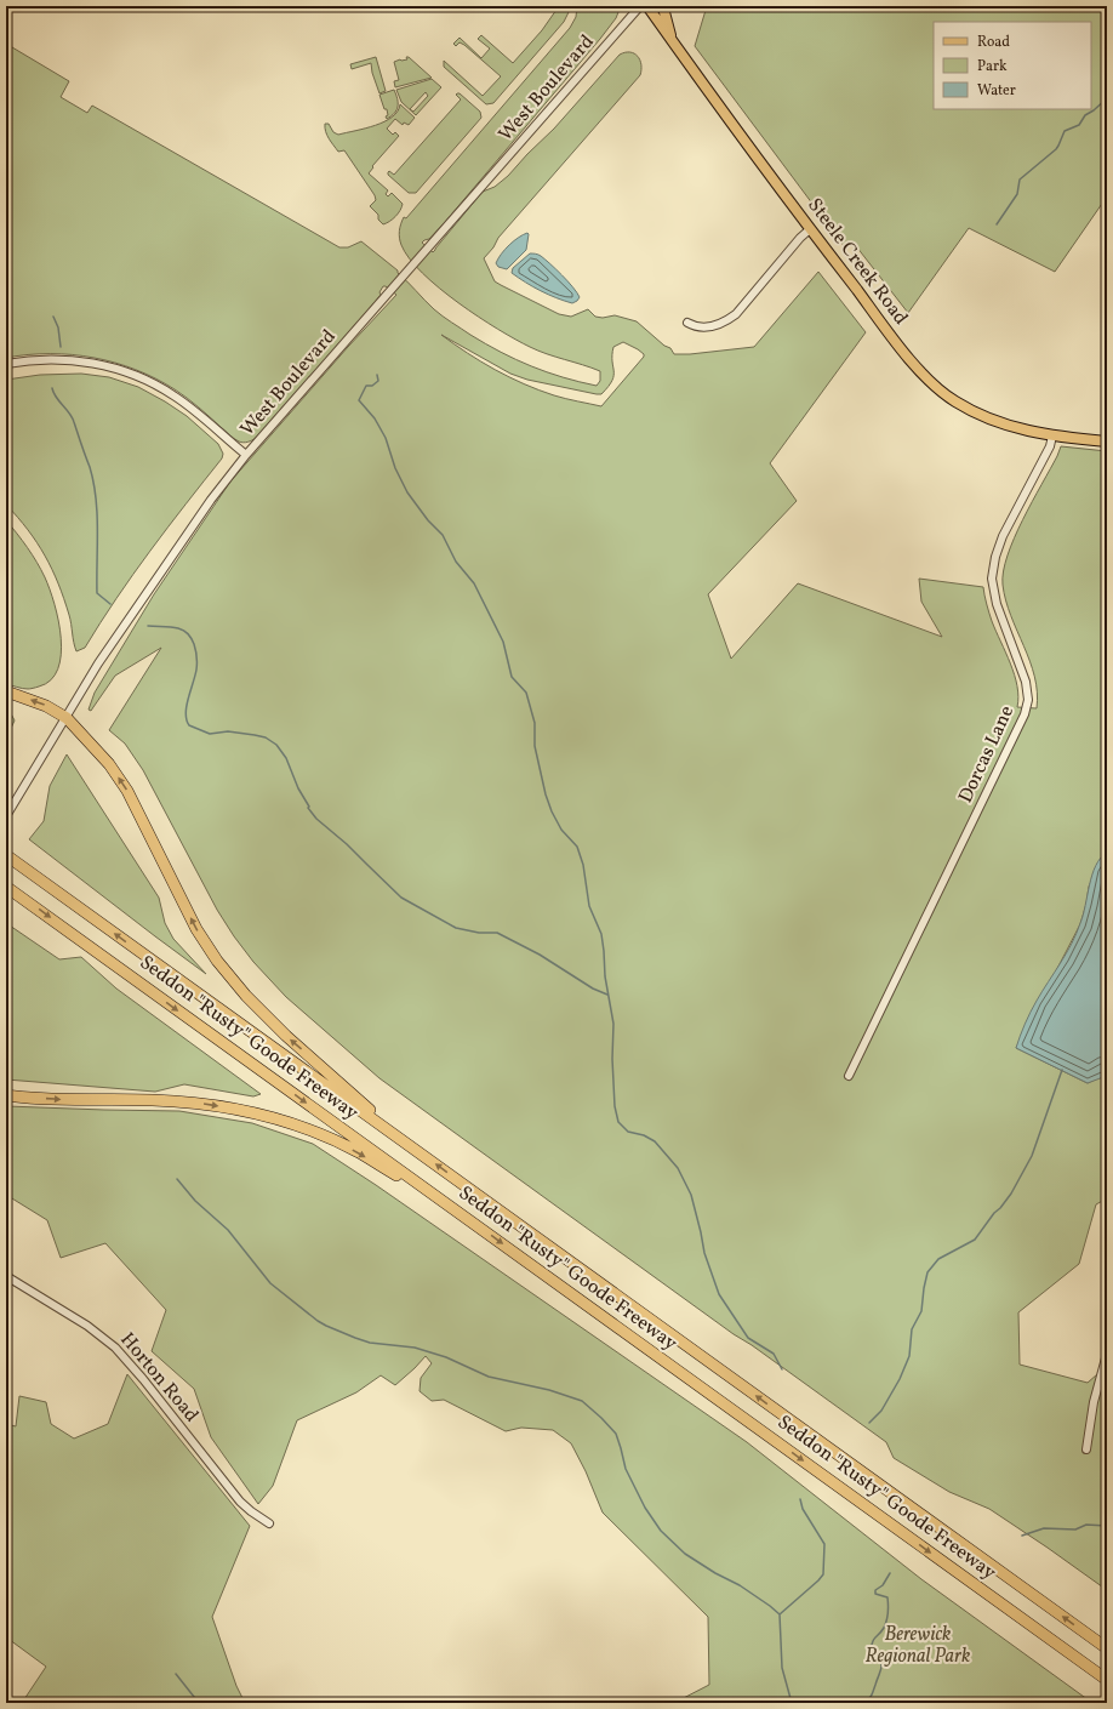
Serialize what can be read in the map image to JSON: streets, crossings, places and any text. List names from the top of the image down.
{
  "streets": {
    "highway": ["Seddon \"Rusty\" Goode Freeway"],
    "main road": ["Steele Creek Road"],
    "street": ["West Boulevard", "Dorcas Lane", "Horton Road"]
  },
  "crossings": [
    ["Steele Creek Road", "Dorcas Lane"]
  ],
  "parks": ["Berewick Regional Park"],
  "legend": ["Road", "Park", "Water"]
}
